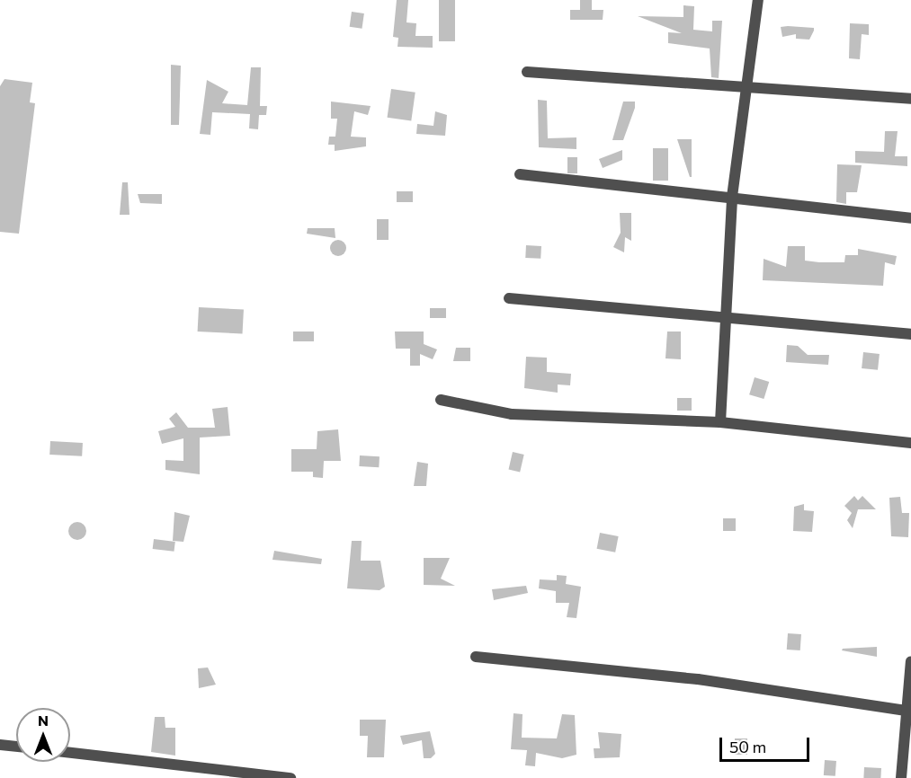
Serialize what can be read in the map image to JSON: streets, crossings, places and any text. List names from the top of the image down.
{
  "scale_bar": "50 m",
  "north": "top"
}
